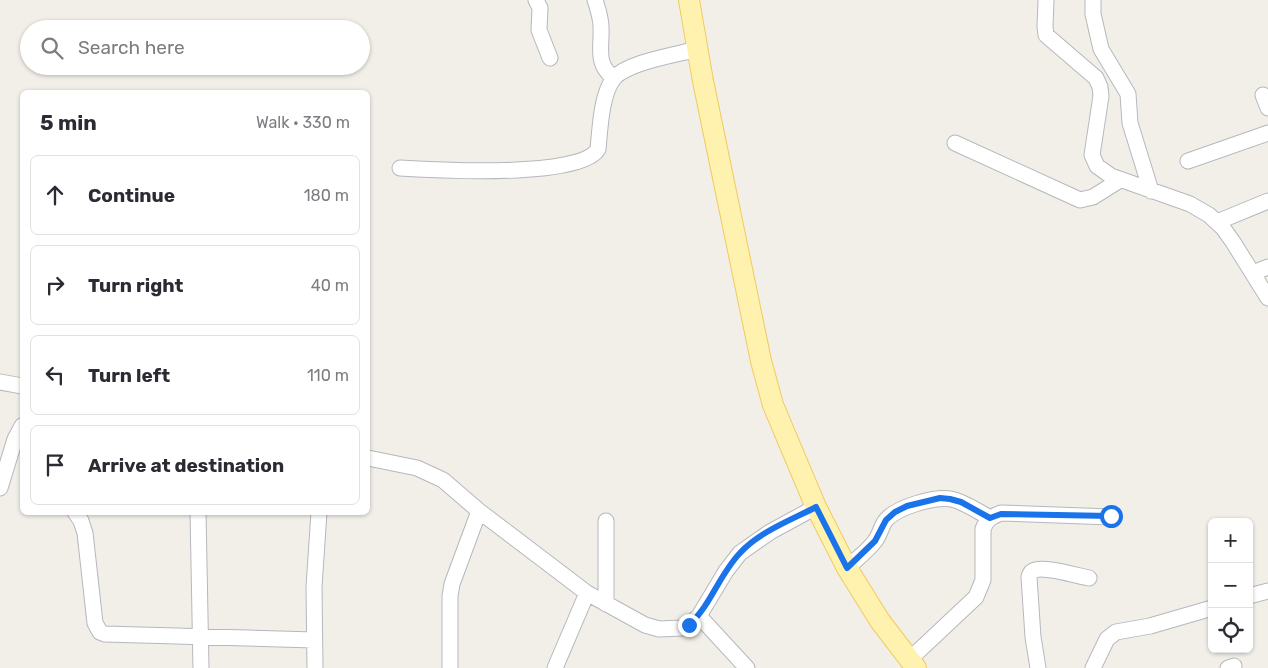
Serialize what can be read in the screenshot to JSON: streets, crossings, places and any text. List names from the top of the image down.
{
  "page": {
    "search": "Search here",
    "heading": ["5 min", "Walk · 330 m"],
    "list": [
      ["Continue", "180 m"],
      ["Turn right", "40 m"],
      ["Turn left", "110 m"],
      "Arrive at destination"
    ],
    "map_buttons": ["+", "−"]
  }
}
